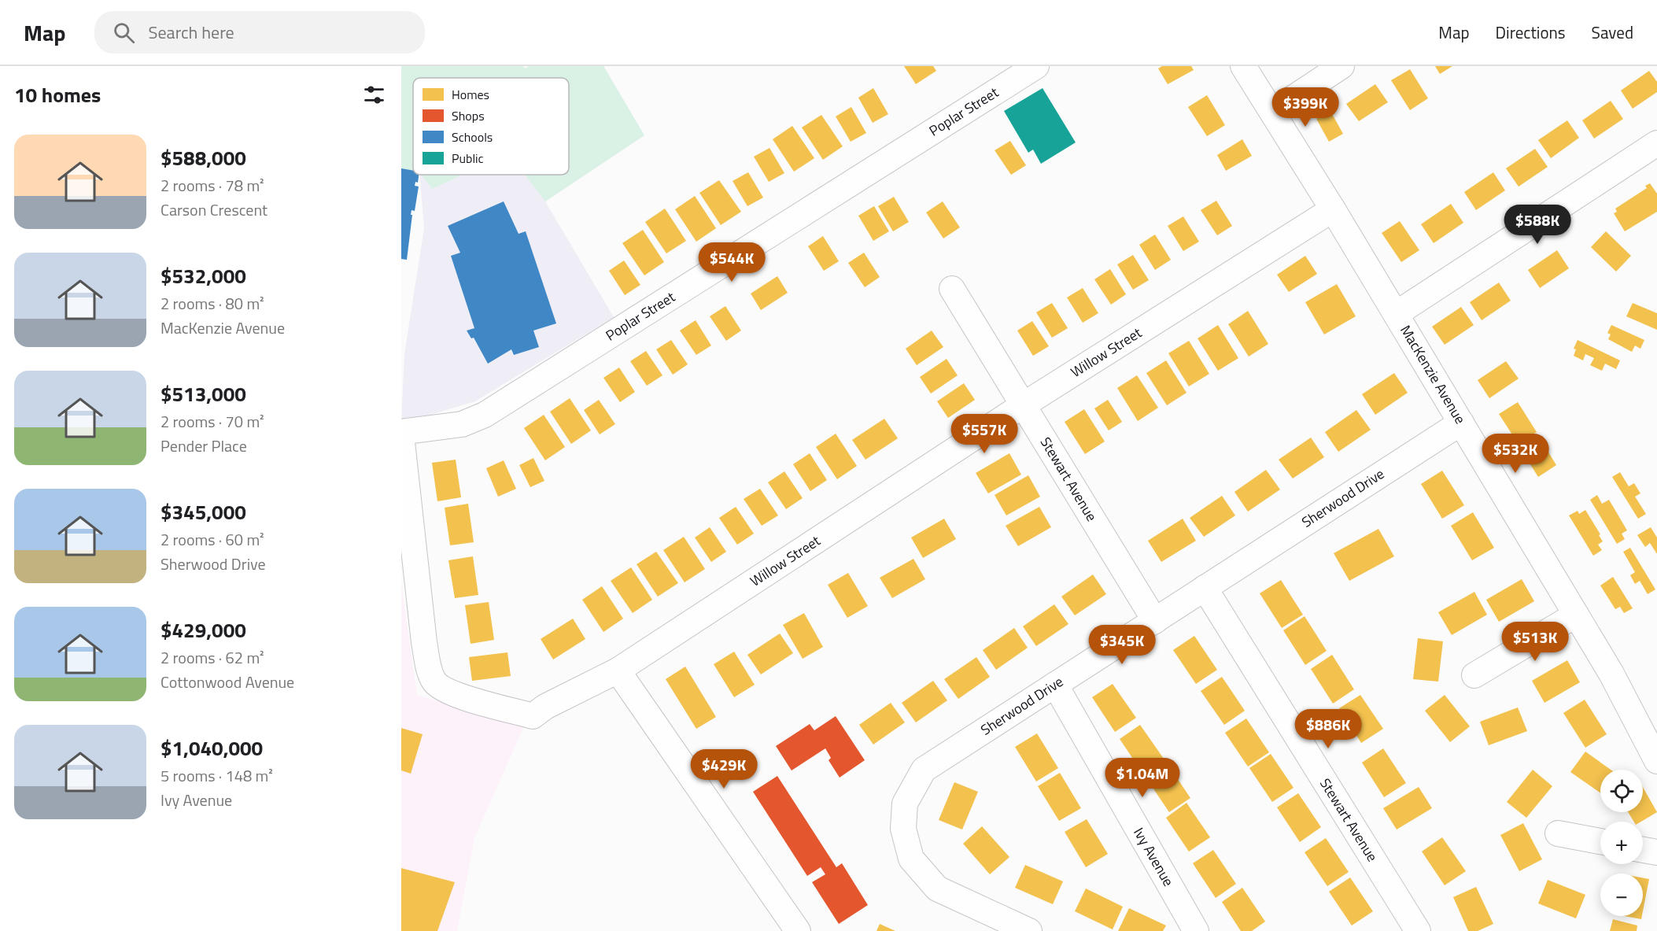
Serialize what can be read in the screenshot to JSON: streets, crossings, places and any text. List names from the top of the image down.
{
  "streets": {
    "street": [
      "Poplar Street",
      "Willow Street",
      "MacKenzie Avenue",
      "Stewart Avenue",
      "Sherwood Drive",
      "Ivy Avenue"
    ]
  },
  "crossings": [
    ["Poplar Street", "Willow Street"],
    ["Willow Street", "MacKenzie Avenue"],
    ["Willow Street", "Stewart Avenue"],
    ["MacKenzie Avenue", "Sherwood Drive"],
    ["Stewart Avenue", "Sherwood Drive"],
    ["Sherwood Drive", "Ivy Avenue"]
  ],
  "legend": [
    "Homes",
    "Shops",
    "Schools",
    "Public"
  ],
  "page": {
    "header": "Map",
    "search": "Search here",
    "nav": ["Map", "Directions", "Saved"],
    "heading": "10 homes",
    "price": [
      "$399K",
      "$588K",
      "$544K",
      "$557K",
      "$532K",
      "$513K",
      "$345K",
      "$886K",
      "$429K",
      "$1.04M"
    ],
    "list": [
      {
        "name": "$588,000",
        "note": "2 rooms · 78 m² · Carson Crescent"
      },
      {
        "name": "$532,000",
        "note": "2 rooms · 80 m² · MacKenzie Avenue"
      },
      {
        "name": "$513,000",
        "note": "2 rooms · 70 m² · Pender Place"
      },
      {
        "name": "$345,000",
        "note": "2 rooms · 60 m² · Sherwood Drive"
      },
      {
        "name": "$429,000",
        "note": "2 rooms · 62 m² · Cottonwood Avenue"
      },
      {
        "name": "$1,040,000",
        "note": "5 rooms · 148 m² · Ivy Avenue"
      }
    ],
    "map_buttons": ["+", "−"]
  }
}
